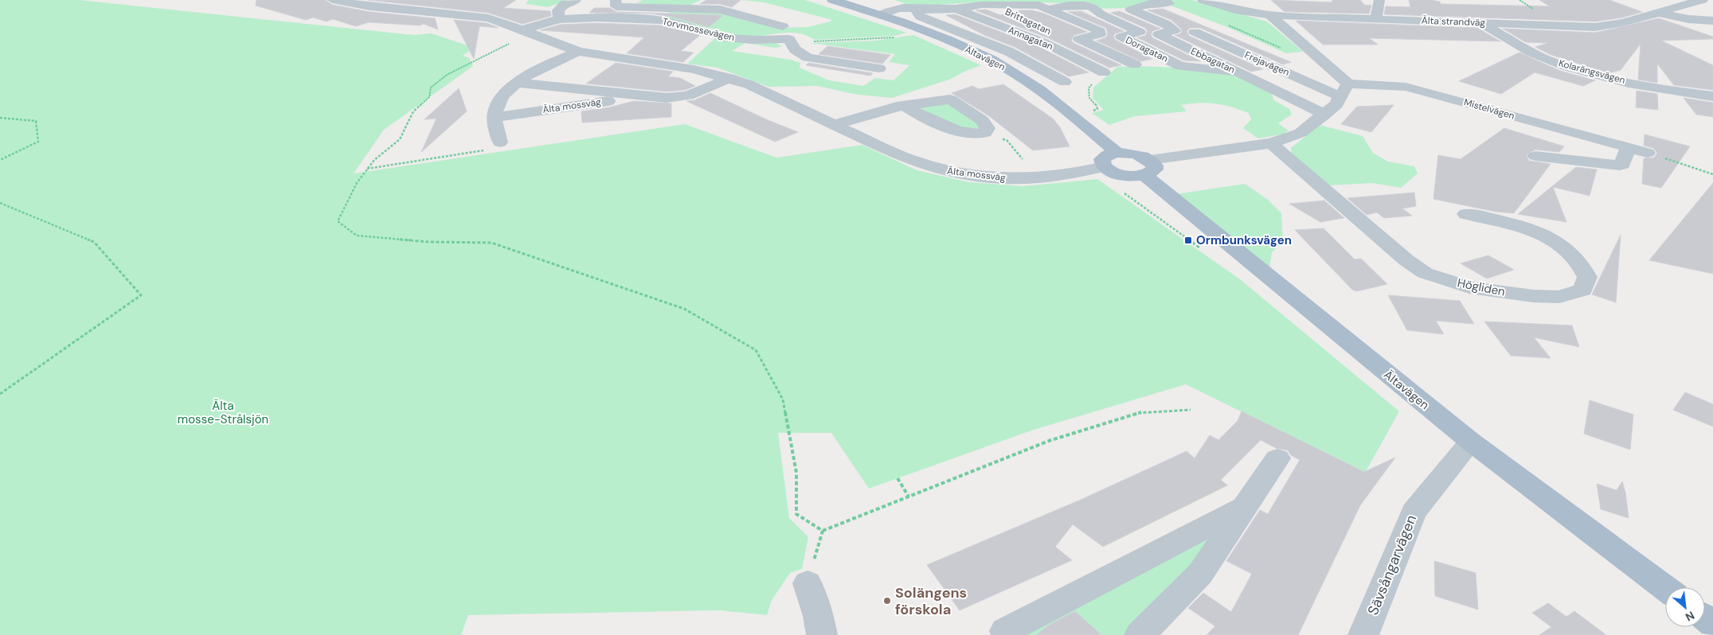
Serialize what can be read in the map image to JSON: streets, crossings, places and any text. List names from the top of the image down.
{
  "streets": {
    "main road": ["Ältavägen"],
    "street": [
      "Brittagatan",
      "Älta strandväg",
      "Torvmossevägen",
      "Annagatan",
      "Doragatan",
      "Ebbagatan",
      "Frejavägen",
      "Kolarängsvägen",
      "Älta mossväg",
      "Mistelvägen",
      "Högliden",
      "Sävsångarvägen"
    ]
  },
  "crossings": [
    ["Brittagatan", "Annagatan"],
    ["Älta strandväg", "Kolarängsvägen"],
    ["Torvmossevägen", "Älta mossväg"],
    ["Doragatan", "Ebbagatan"],
    ["Ältavägen", "Sävsångarvägen"],
    ["Frejavägen", "Mistelvägen"]
  ],
  "parks": ["Älta mosse-Strålsjön"],
  "places": {
    "transit": ["Ormbunksvägen"],
    "other": ["Solängens förskola"]
  },
  "north": "bottom right"
}
